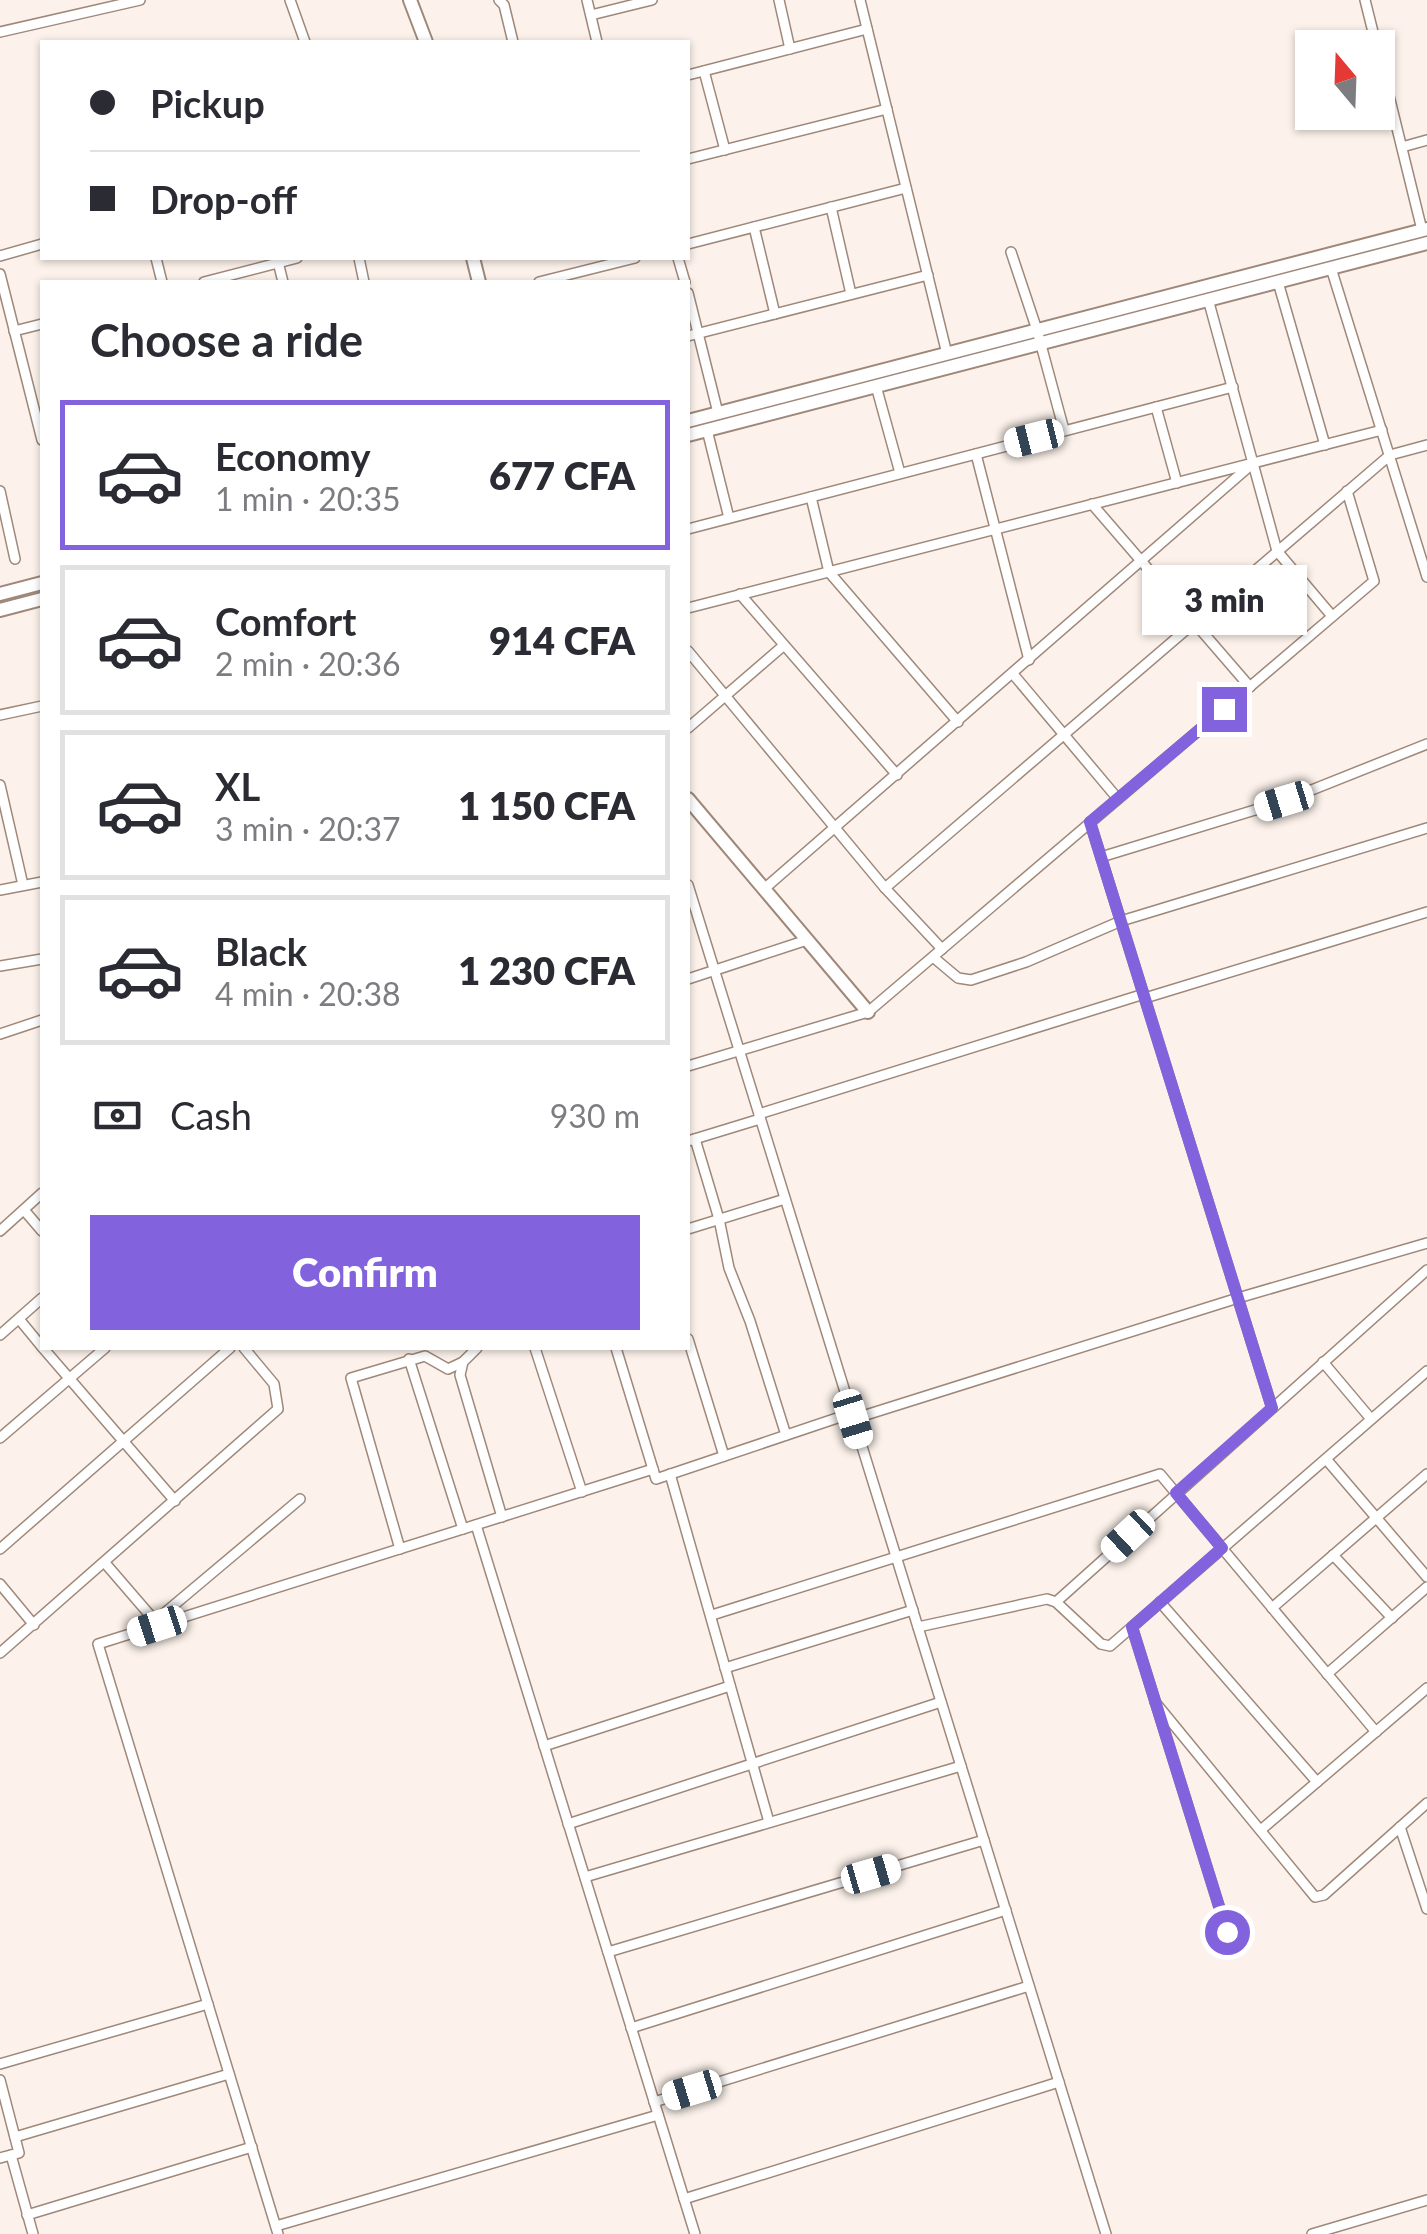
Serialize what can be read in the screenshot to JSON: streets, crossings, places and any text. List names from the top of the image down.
{
  "north": "top",
  "page": {
    "banner": ["Pickup", "Drop-off"],
    "heading": "Choose a ride",
    "list": [
      {
        "name": "Economy",
        "note": "1 min · 20:35",
        "value": "677 CFA"
      },
      {
        "name": "Comfort",
        "note": "2 min · 20:36",
        "value": "914 CFA"
      },
      {
        "name": "XL",
        "note": "3 min · 20:37",
        "value": "1 150 CFA"
      },
      {
        "name": "Black",
        "note": "4 min · 20:38",
        "value": "1 230 CFA"
      }
    ],
    "bubble": "3 min",
    "pay": ["Cash", "930 m"],
    "buttons": "Confirm"
  }
}
